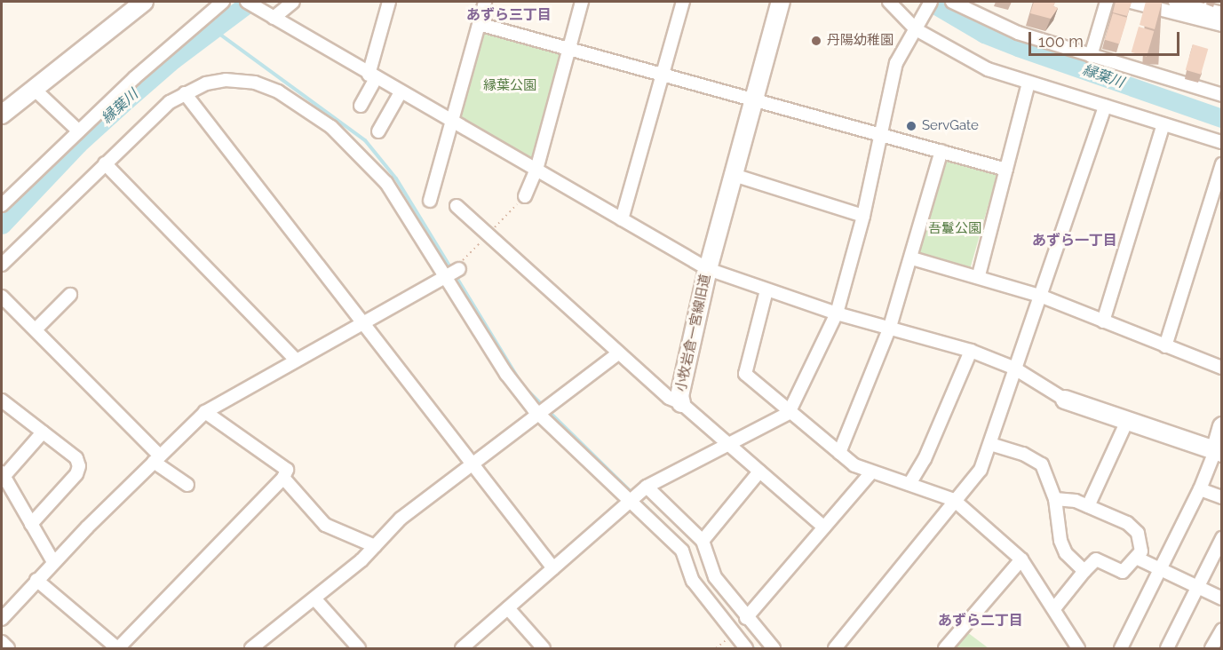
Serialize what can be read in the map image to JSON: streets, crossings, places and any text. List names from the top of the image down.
{
  "streets": {
    "street": ["小牧岩倉一宮線旧道"]
  },
  "districts": ["あずら三丁目", "あずら一丁目", "あずら二丁目"],
  "water": ["縁葉川"],
  "parks": ["縁葉公園", "吾鬘公園"],
  "places": ["丹陽幼稚園", "ServGate"],
  "scale_bar": "100 m"
}
